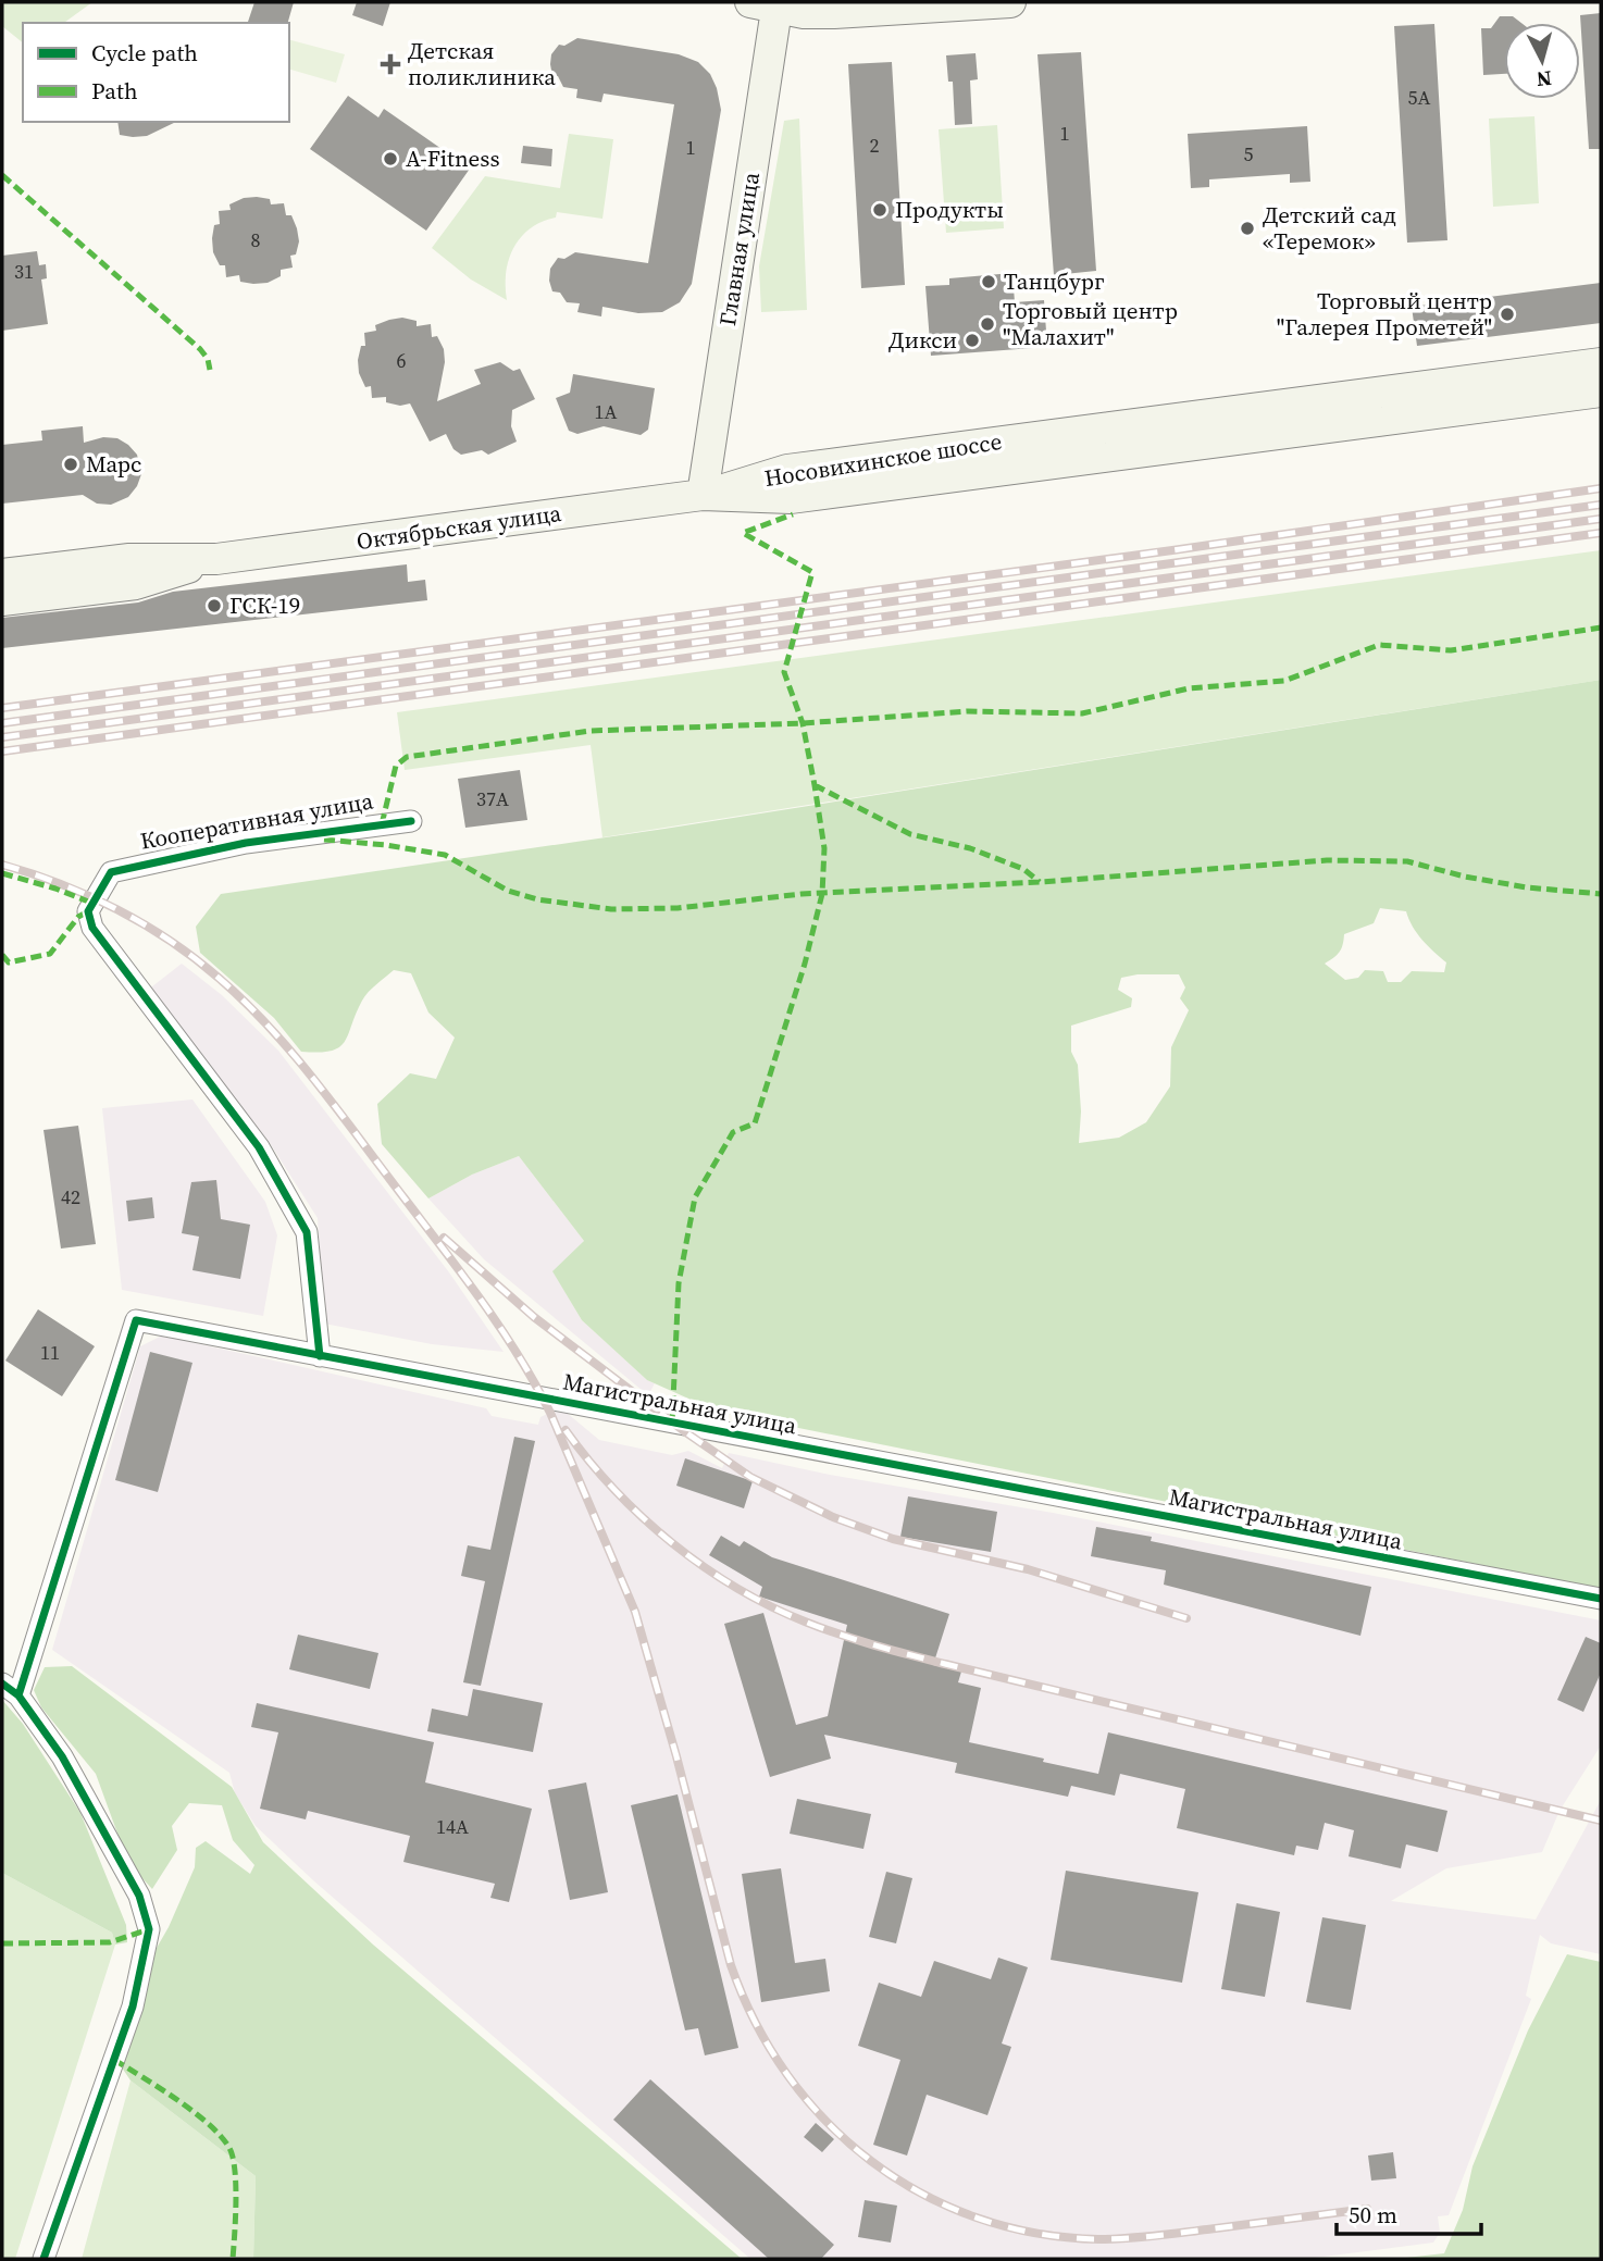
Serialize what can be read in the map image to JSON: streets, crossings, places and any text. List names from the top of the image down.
{
  "streets": {
    "main road": ["Главная улица", "Носовихинское шоссе", "Октябрьская улица"],
    "street": ["Кооперативная улица", "Магистральная улица"]
  },
  "crossings": [
    ["Главная улица", "Носовихинское шоссе"],
    ["Главная улица", "Октябрьская улица"],
    ["Носовихинское шоссе", "Октябрьская улица"],
    ["Кооперативная улица", "Магистральная улица"]
  ],
  "places": {
    "health": ["Детская поликлиника"],
    "other": [
      "A-Fitness",
      "Продукты",
      "Детский сад «Теремок»",
      "Танцбург",
      "Торговый центр \"Галерея Прометей\"",
      "Торговый центр \"Малахит\"",
      "Дикси",
      "Марс",
      "ГСК-19"
    ]
  },
  "house_numbers": [
    "5А",
    "1",
    "2",
    "1",
    "5",
    "8",
    "31",
    "6",
    "1А",
    "37А",
    "42",
    "11",
    "14А"
  ],
  "legend": ["Cycle path", "Path"],
  "scale_bar": "50 m",
  "north": "bottom"
}
